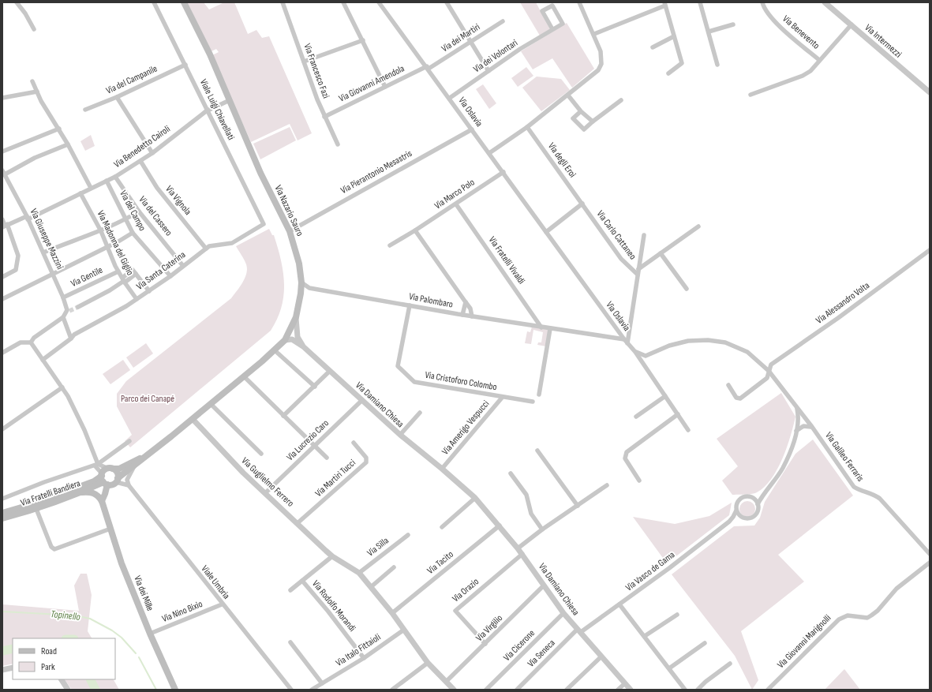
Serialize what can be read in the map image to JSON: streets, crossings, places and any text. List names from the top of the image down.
{
  "streets": {
    "main road": ["Via Nazario Sauro", "Via Fratelli Bandiera", "Via dei Mille"],
    "street": [
      "Via Benevento",
      "Via dei Martiri",
      "Via Intermezzi",
      "Via dei Volontari",
      "Via Francesco Fazi",
      "Via del Campanile",
      "Via Giovanni Amendola",
      "Viale Luigi Chiavellati",
      "Via Oslavia",
      "Via Benedetto Cairoli",
      "Via degli Eroi",
      "Via Pierantonio Mesastris",
      "Via Marco Polo",
      "Via Vignola",
      "Via del Campo",
      "Via del Cassero",
      "Via Carlo Cattaneo",
      "Via Giuseppe Mazzini",
      "Via Madonna del Giglio",
      "Via Fratelli Vivaldi",
      "Via Santa Caterina",
      "Via Gentile",
      "Via Palombaro",
      "Via Alessandro Volta",
      "Via Cristoforo Colombo",
      "Via Damiano Chiesa",
      "Via Amerigo Vespucci",
      "Via Lucrezio Caro",
      "Via Galileo Ferraris",
      "Via Martiri Tucci",
      "Via Guglielmo Ferrero",
      "Via Silla",
      "Via Tacito",
      "Via Vasco de Gama",
      "Viale Umbria",
      "Via Orazio",
      "Via Rodolfo Morandi",
      "Via Nino Bixio",
      "Via Virgilio",
      "Via Giovanni Marignolli",
      "Via Cicerone",
      "Via Italo Fittaioli",
      "Via Seneca"
    ]
  },
  "crossings": [
    ["Via Benevento", "Via Intermezzi"],
    ["Via dei Martiri", "Via Giovanni Amendola"],
    ["Via dei Martiri", "Via Oslavia"],
    ["Via dei Volontari", "Via Oslavia"],
    ["Via Francesco Fazi", "Via Giovanni Amendola"],
    ["Via del Campanile", "Viale Luigi Chiavellati"],
    ["Via Giovanni Amendola", "Via Oslavia"],
    ["Viale Luigi Chiavellati", "Via Benedetto Cairoli"],
    ["Viale Luigi Chiavellati", "Via Santa Caterina"],
    ["Via Oslavia", "Via Pierantonio Mesastris"],
    ["Via Oslavia", "Via Marco Polo"],
    ["Via Oslavia", "Via Carlo Cattaneo"],
    ["Via Oslavia", "Via Palombaro"],
    ["Via Benedetto Cairoli", "Via Vignola"],
    ["Via Benedetto Cairoli", "Via del Campo"],
    ["Via Benedetto Cairoli", "Via Nazario Sauro"],
    ["Via Benedetto Cairoli", "Via del Cassero"],
    ["Via Benedetto Cairoli", "Via Giuseppe Mazzini"],
    ["Via Benedetto Cairoli", "Via Madonna del Giglio"],
    ["Via degli Eroi", "Via Carlo Cattaneo"],
    ["Via Pierantonio Mesastris", "Via Nazario Sauro"],
    ["Via Marco Polo", "Via Fratelli Vivaldi"],
    ["Via Vignola", "Via Santa Caterina"],
    ["Via del Campo", "Via Santa Caterina"],
    ["Via Nazario Sauro", "Via Palombaro"],
    ["Via Nazario Sauro", "Via Damiano Chiesa"],
    ["Via Nazario Sauro", "Via Guglielmo Ferrero"],
    ["Via del Cassero", "Via Santa Caterina"],
    ["Via Giuseppe Mazzini", "Via Santa Caterina"],
    ["Via Giuseppe Mazzini", "Via Gentile"],
    ["Via Madonna del Giglio", "Via Santa Caterina"],
    ["Via Madonna del Giglio", "Via Gentile"],
    ["Via Fratelli Vivaldi", "Via Palombaro"],
    ["Via Palombaro", "Via Cristoforo Colombo"],
    ["Via Alessandro Volta", "Via Galileo Ferraris"],
    ["Via Cristoforo Colombo", "Via Amerigo Vespucci"],
    ["Via Damiano Chiesa", "Via Amerigo Vespucci"],
    ["Via Damiano Chiesa", "Via Lucrezio Caro"],
    ["Via Damiano Chiesa", "Via Tacito"],
    ["Via Damiano Chiesa", "Via Vasco de Gama"],
    ["Via Damiano Chiesa", "Via Orazio"],
    ["Via Damiano Chiesa", "Via Virgilio"],
    ["Via Damiano Chiesa", "Via Cicerone"],
    ["Via Damiano Chiesa", "Via Seneca"],
    ["Via Lucrezio Caro", "Via Guglielmo Ferrero"],
    ["Via Galileo Ferraris", "Via Vasco de Gama"],
    ["Via Martiri Tucci", "Via Guglielmo Ferrero"],
    ["Via Guglielmo Ferrero", "Via Silla"],
    ["Via Guglielmo Ferrero", "Via Tacito"],
    ["Via Guglielmo Ferrero", "Via Virgilio"],
    ["Via Guglielmo Ferrero", "Via Italo Fittaioli"],
    ["Via Vasco de Gama", "Via Seneca"],
    ["Viale Umbria", "Via Nino Bixio"],
    ["Via Orazio", "Via Virgilio"],
    ["Via dei Mille", "Via Nino Bixio"],
    ["Via Rodolfo Morandi", "Via Italo Fittaioli"]
  ],
  "water": ["Topinello"],
  "parks": ["Parco dei Canapé"],
  "legend": ["Road", "Park"]
}
